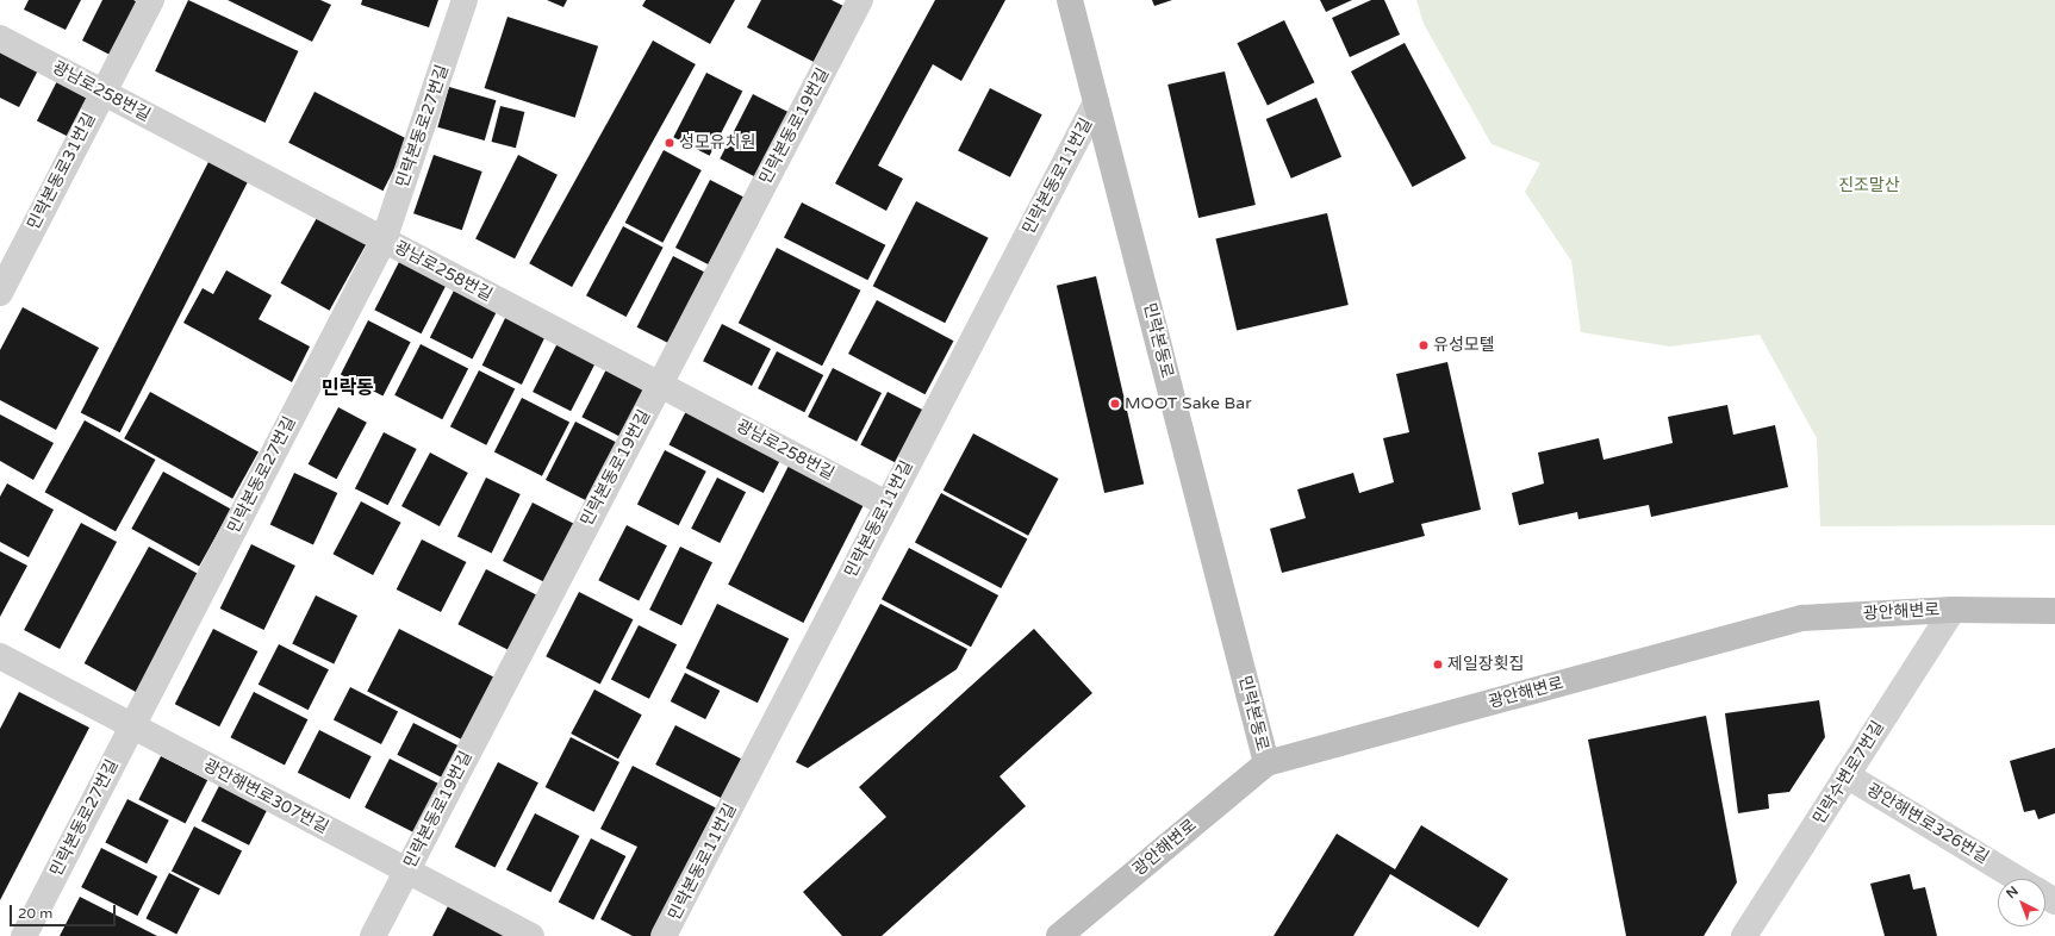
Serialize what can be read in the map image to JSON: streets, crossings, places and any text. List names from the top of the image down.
{
  "streets": {
    "main road": ["민락본동로", "광안해변로"],
    "street": [
      "광남로258번길",
      "민락본동로27번길",
      "민락본동로19번길",
      "민락본동로31번길",
      "민락본동로11번길",
      "민락수변로7번길",
      "광안해변로307번길",
      "광안해변로326번길"
    ]
  },
  "crossings": [
    ["광남로258번길", "민락본동로27번길"],
    ["광남로258번길", "민락본동로19번길"],
    ["광남로258번길", "민락본동로31번길"],
    ["광남로258번길", "민락본동로11번길"],
    ["민락본동로27번길", "광안해변로307번길"],
    ["민락본동로19번길", "광안해변로307번길"],
    ["민락본동로11번길", "민락본동로"],
    ["민락본동로", "광안해변로"],
    ["광안해변로", "민락수변로7번길"],
    ["민락수변로7번길", "광안해변로326번길"]
  ],
  "districts": ["민락동"],
  "parks": ["진조말산"],
  "places": [
    "성모유치원",
    "유성모텔",
    "MOOT Sake Bar",
    "제일장횟집"
  ],
  "scale_bar": "20 m",
  "north": "top left"
}
